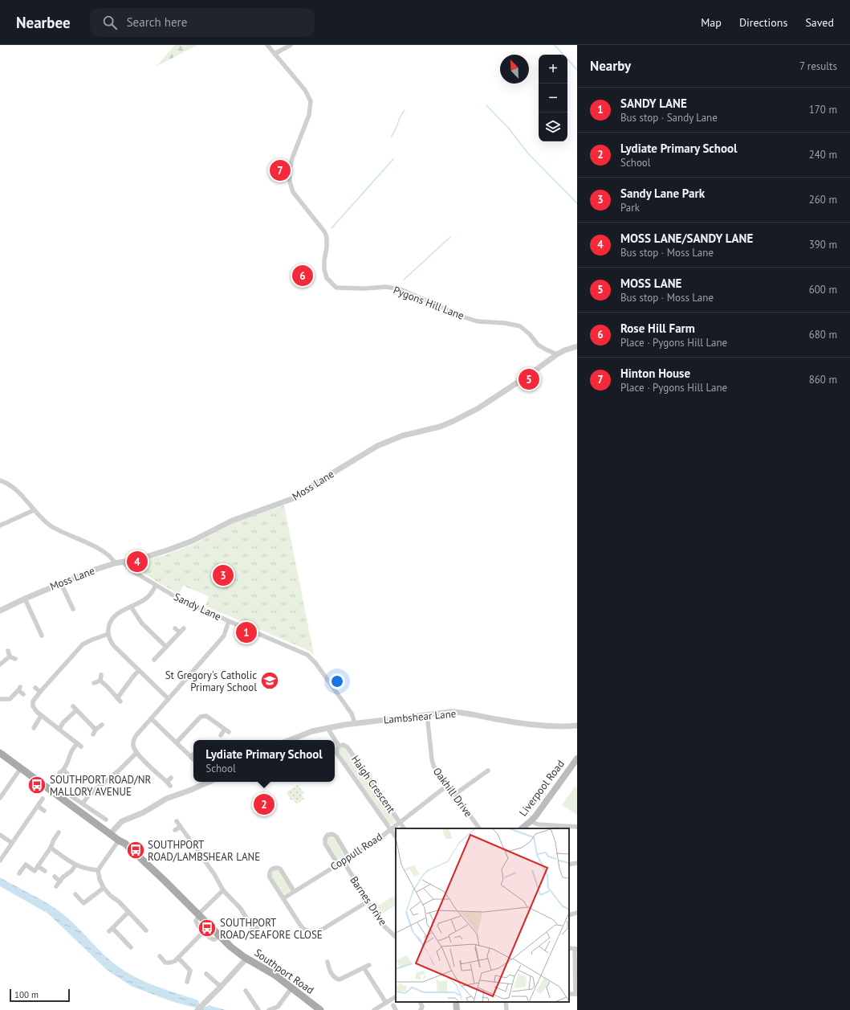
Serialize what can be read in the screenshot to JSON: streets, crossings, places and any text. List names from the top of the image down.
{
  "streets": {
    "main road": ["Liverpool Road", "Southport Road"],
    "street": [
      "Pygons Hill Lane",
      "Moss Lane",
      "Sandy Lane",
      "Lambshear Lane",
      "Haigh Crescent",
      "Oakhill Drive",
      "Coppull Road",
      "Barnes Drive"
    ]
  },
  "crossings": [
    ["Pygons Hill Lane", "Moss Lane"],
    ["Moss Lane", "Sandy Lane"],
    ["Sandy Lane", "Lambshear Lane"],
    ["Lambshear Lane", "Haigh Crescent"],
    ["Lambshear Lane", "Oakhill Drive"],
    ["Haigh Crescent", "Coppull Road"],
    ["Oakhill Drive", "Coppull Road"],
    ["Coppull Road", "Barnes Drive"]
  ],
  "places": {
    "school or university": ["St Gregory's Catholic Primary School"],
    "bus stop": ["SOUTHPORT ROAD/NR MALLORY AVENUE", "SOUTHPORT ROAD/LAMBSHEAR LANE", "SOUTHPORT ROAD/SEAFORE CLOSE"]
  },
  "scale_bar": "100 m",
  "north": "top left",
  "page": {
    "header": "Nearbee",
    "search": "Search here",
    "nav": ["Map", "Directions", "Saved"],
    "heading": ["Nearby", "7 results"],
    "map_buttons": ["+", "−"],
    "list": [
      {
        "mark": "1",
        "name": "SANDY LANE",
        "note": "Bus stop · Sandy Lane",
        "value": "170 m"
      },
      {
        "mark": "2",
        "name": "Lydiate Primary School",
        "note": "School",
        "value": "240 m"
      },
      {
        "mark": "3",
        "name": "Sandy Lane Park",
        "note": "Park",
        "value": "260 m"
      },
      {
        "mark": "4",
        "name": "MOSS LANE/SANDY LANE",
        "note": "Bus stop · Moss Lane",
        "value": "390 m"
      },
      {
        "mark": "5",
        "name": "MOSS LANE",
        "note": "Bus stop · Moss Lane",
        "value": "600 m"
      },
      {
        "mark": "6",
        "name": "Rose Hill Farm",
        "note": "Place · Pygons Hill Lane",
        "value": "680 m"
      },
      {
        "mark": "7",
        "name": "Hinton House",
        "note": "Place · Pygons Hill Lane",
        "value": "860 m"
      }
    ],
    "pins": [
      "7",
      "6",
      "5",
      "4",
      "3",
      "1",
      "2"
    ],
    "popup": ["Lydiate Primary School", "School"],
    "scale": "100 m"
  }
}
